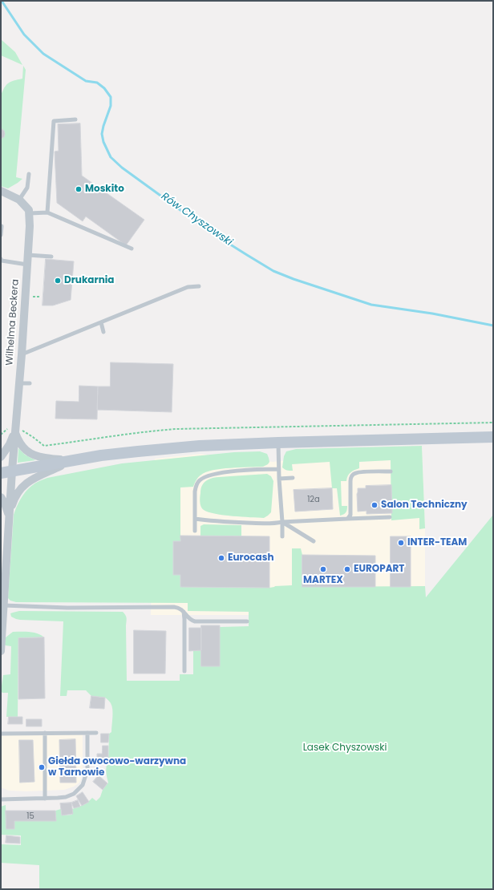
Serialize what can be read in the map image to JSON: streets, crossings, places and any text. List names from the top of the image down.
{
  "streets": {
    "street": ["Wilhelma Beckera"]
  },
  "water": ["Rów Chyszowski"],
  "parks": ["Lasek Chyszowski"],
  "places": [
    "Moskito",
    "Drukarnia",
    "Salon Techniczny",
    "INTER-TEAM",
    "Eurocash",
    "MARTEX",
    "EUROPART",
    "Giełda owocowo-warzywna w Tarnowie"
  ],
  "house_numbers": ["12a", "15"]
}
